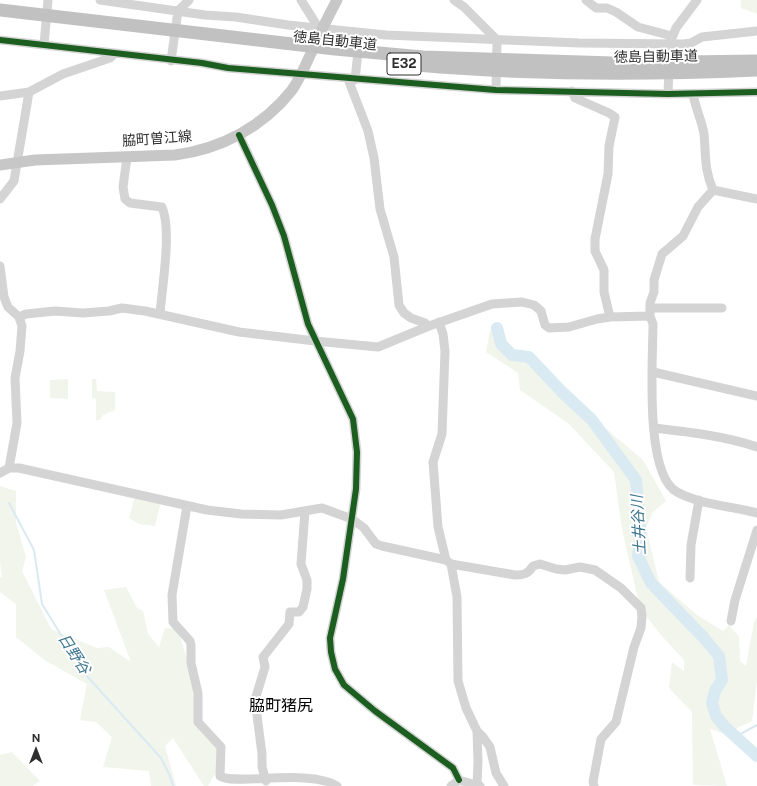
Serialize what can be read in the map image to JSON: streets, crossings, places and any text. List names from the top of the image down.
{
  "streets": {
    "highway": ["徳島自動車道", "E32"],
    "main road": ["脇町曽江線"]
  },
  "districts": ["脇町猪尻"],
  "water": ["土井谷川", "日野谷"],
  "north": "top"
}
